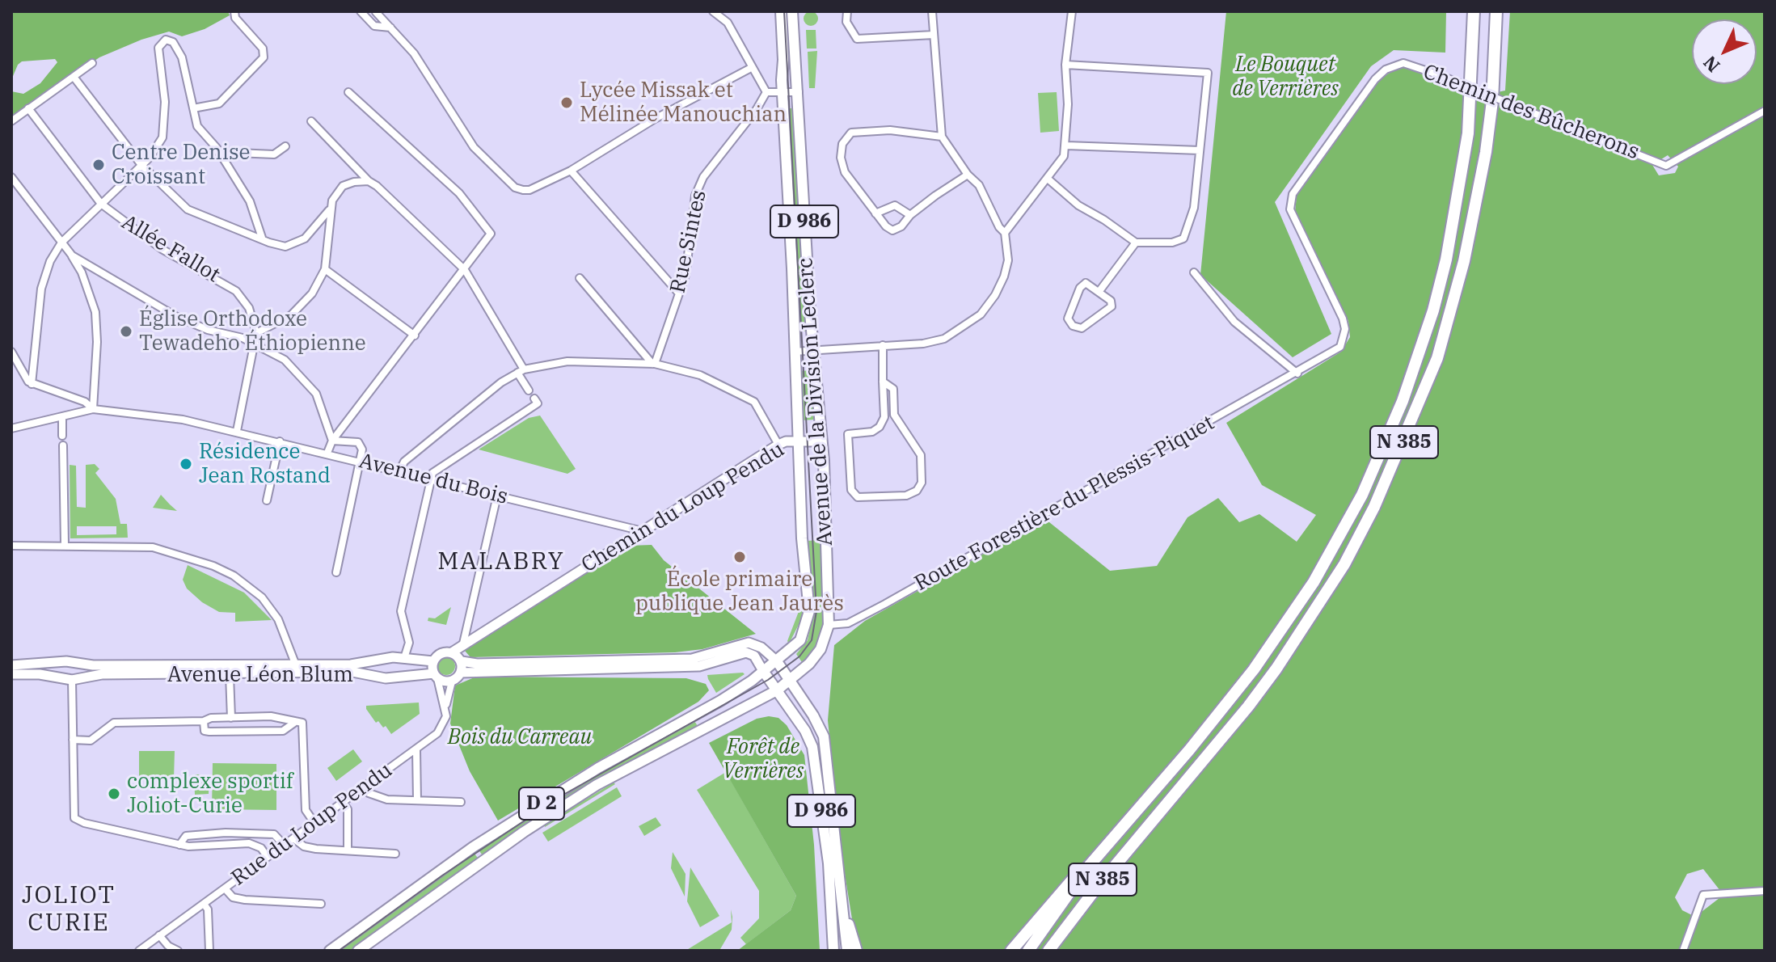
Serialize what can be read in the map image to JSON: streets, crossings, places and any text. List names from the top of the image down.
{
  "streets": {
    "highway": ["N 385"],
    "main road": [
      "D 986",
      "Avenue de la Division Leclerc",
      "Chemin du Loup Pendu",
      "Avenue Léon Blum",
      "D 2"
    ],
    "street": [
      "Chemin des Bûcherons",
      "Rue Sintes",
      "Allée Fallot",
      "Avenue du Bois",
      "Route Forestière du Plessis-Piquet",
      "Rue du Loup Pendu"
    ]
  },
  "crossings": [
    ["Chemin des Bûcherons", "Route Forestière du Plessis-Piquet"],
    ["D 986", "Avenue de la Division Leclerc"],
    ["D 986", "D 2"],
    ["Avenue de la Division Leclerc", "Route Forestière du Plessis-Piquet"],
    ["Avenue de la Division Leclerc", "Chemin du Loup Pendu"],
    ["Avenue de la Division Leclerc", "D 2"],
    ["Avenue du Bois", "Chemin du Loup Pendu"],
    ["Chemin du Loup Pendu", "Avenue Léon Blum"],
    ["Chemin du Loup Pendu", "Rue du Loup Pendu"],
    ["Avenue Léon Blum", "Rue du Loup Pendu"]
  ],
  "districts": ["MALABRY", "JOLIOT CURIE"],
  "parks": ["Le Bouquet de Verrières", "Bois du Carreau", "Forêt de Verrières"],
  "places": [
    "Lycée Missak et Mélinée Manouchian",
    "Centre Denise Croissant",
    "Église Orthodoxe Tewadeho Éthiopienne",
    "Résidence Jean Rostand",
    "École primaire publique Jean Jaurès",
    "complexe sportif Joliot-Curie"
  ],
  "north": "bottom left"
}
